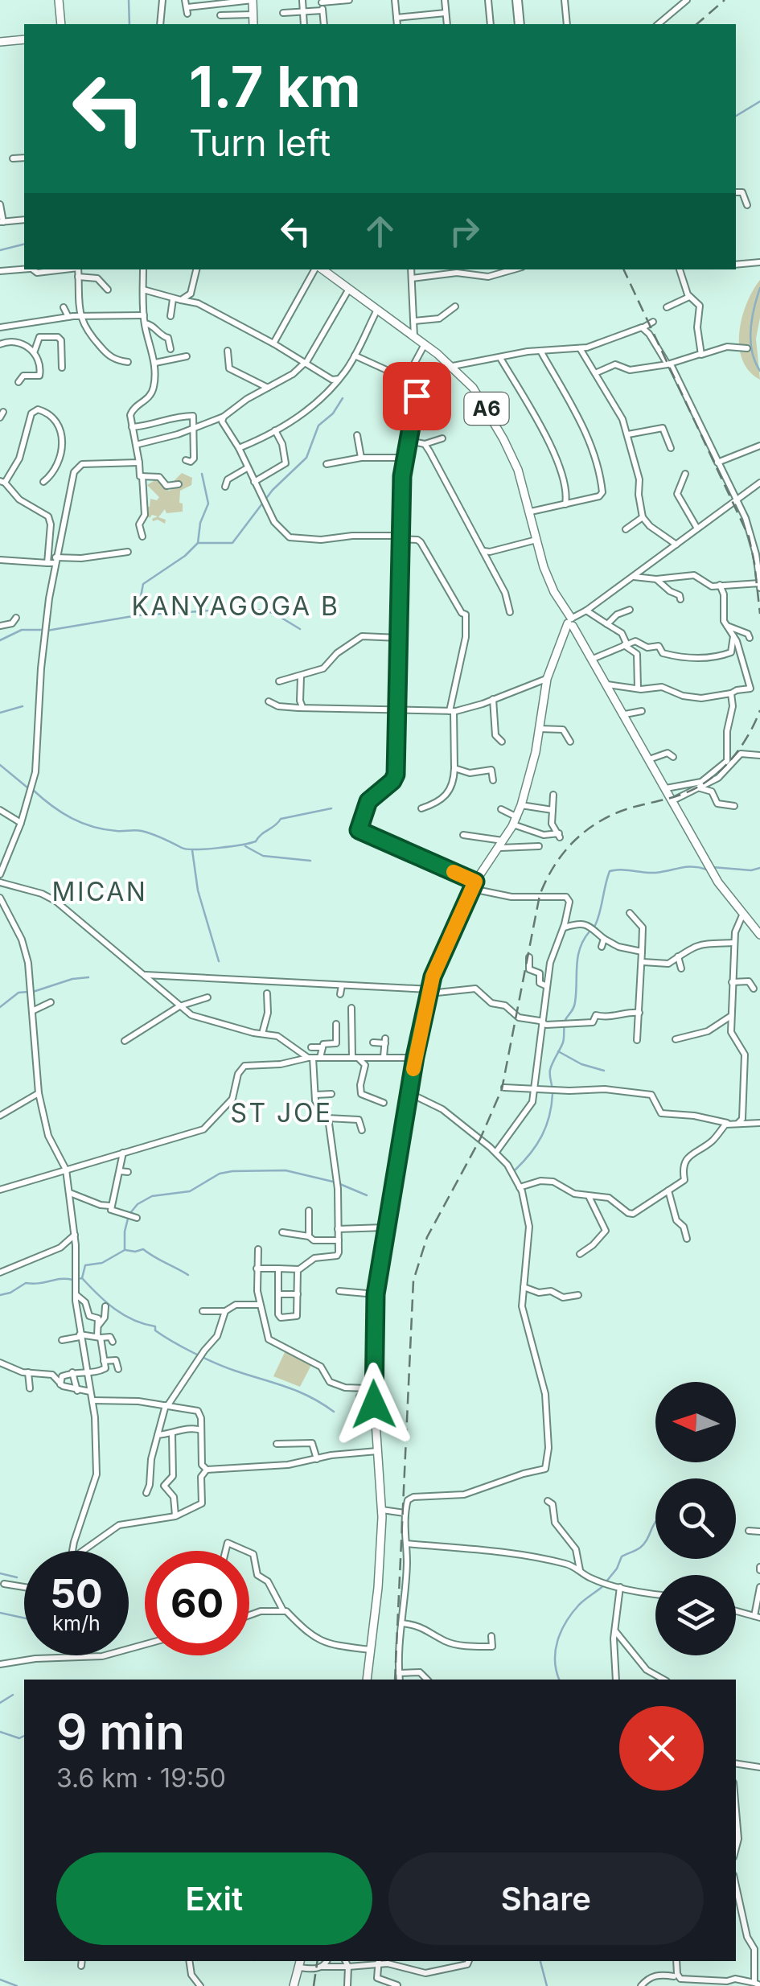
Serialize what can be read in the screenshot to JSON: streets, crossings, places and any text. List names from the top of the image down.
{
  "streets": {
    "main road": ["A6"]
  },
  "districts": ["KANYAGOGA B", "MICAN", "ST JOE"],
  "north": "left",
  "page": {
    "turn": ["1.7 km", "Turn left"],
    "speed": "50 km/h",
    "limit": "60",
    "heading": ["9 min", "3.6 km · 19:50"],
    "buttons": ["Exit", "Share"]
  }
}
